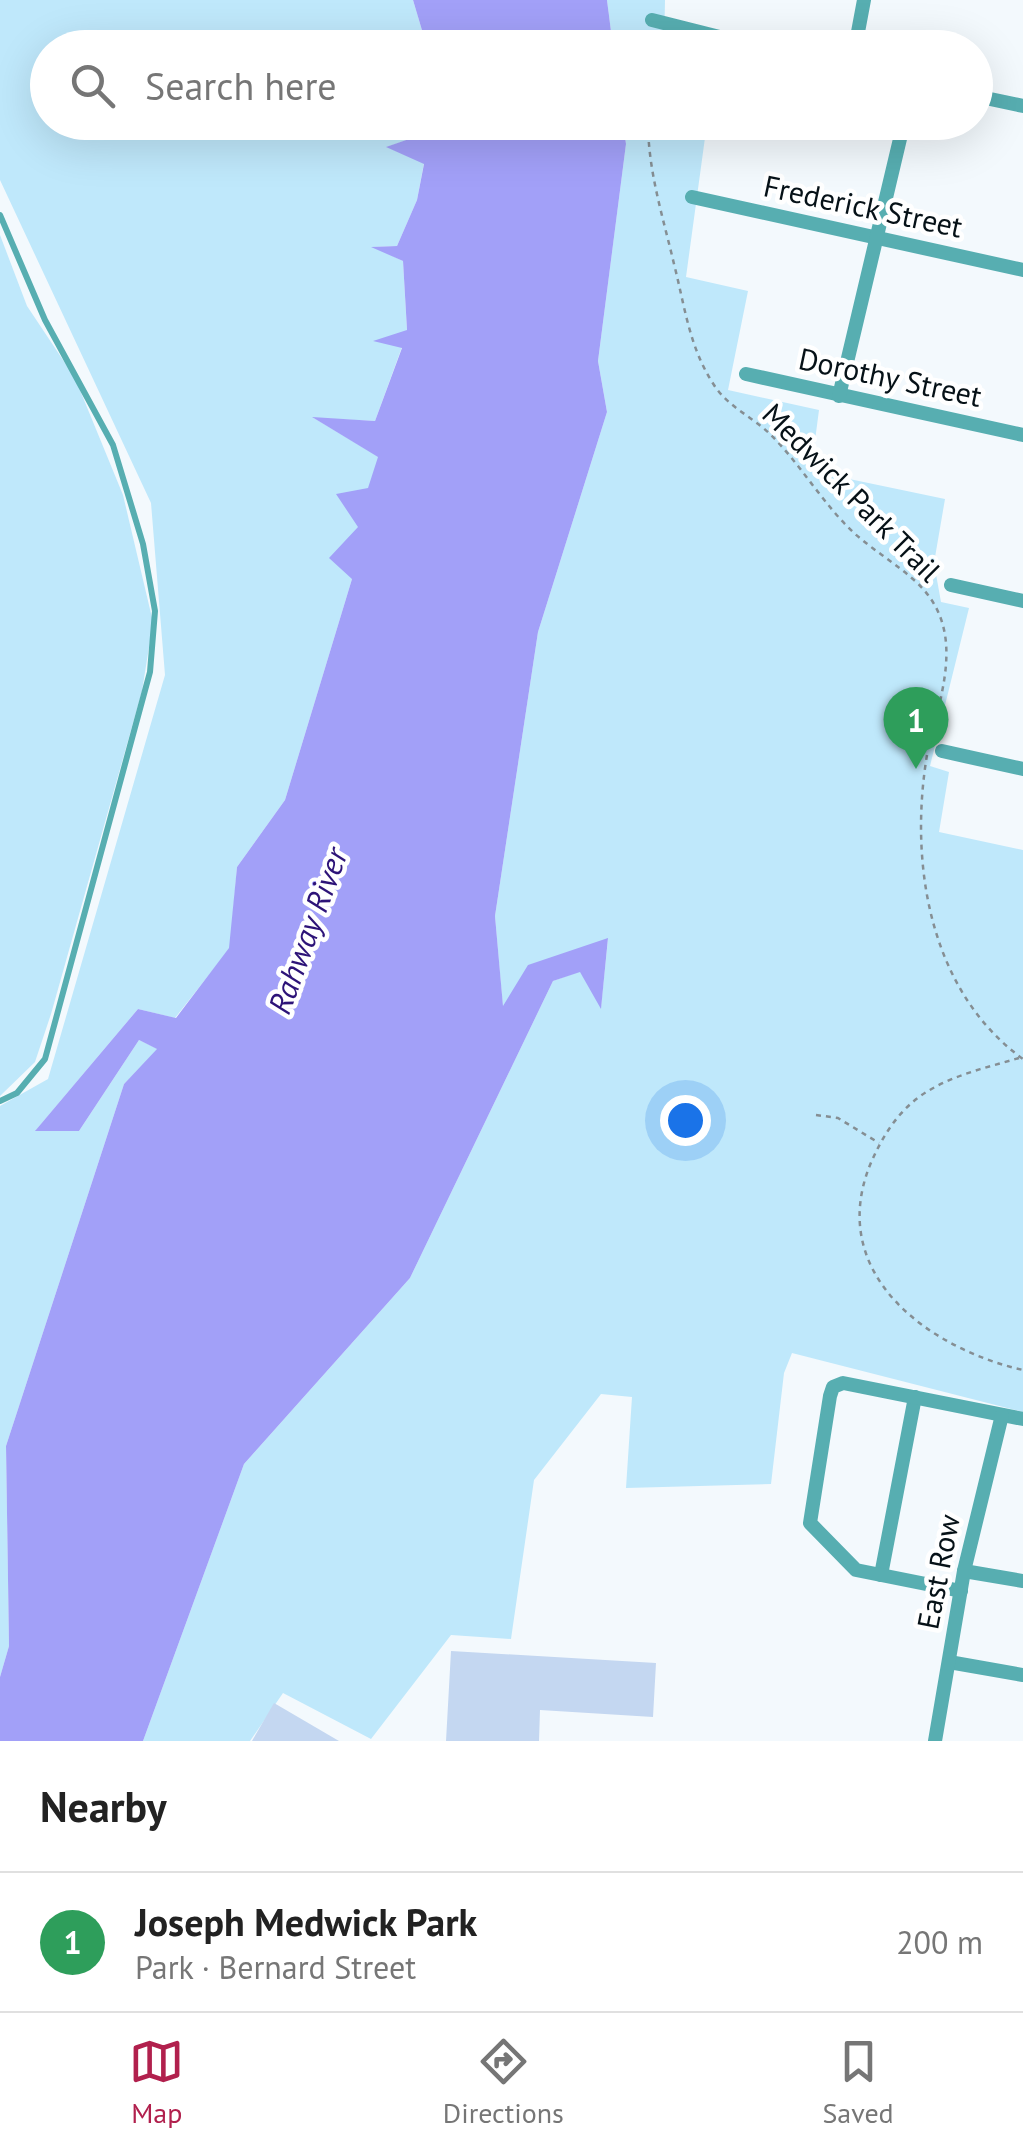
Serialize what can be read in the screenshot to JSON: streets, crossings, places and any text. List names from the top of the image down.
{
  "streets": {
    "street": ["Frederick Street", "Dorothy Street", "East Row"],
    "path": ["Medwick Park Trail"]
  },
  "water": ["Rahway River"],
  "page": {
    "search": "Search here",
    "pins": "1",
    "heading": "Nearby",
    "list": [
      {
        "mark": "1",
        "name": "Joseph Medwick Park",
        "note": "Park · Bernard Street",
        "value": "200 m"
      }
    ],
    "nav": ["Map", "Directions", "Saved"]
  }
}
